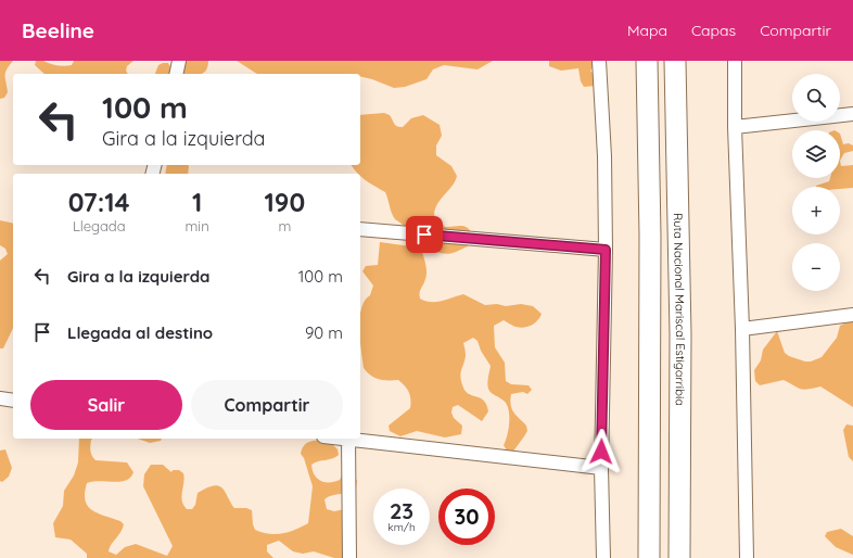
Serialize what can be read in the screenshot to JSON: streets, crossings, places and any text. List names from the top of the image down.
{
  "streets": {
    "highway": ["Ruta Nacional Mariscal Estigarribia"]
  },
  "page": {
    "header": "Beeline",
    "nav": ["Mapa", "Capas", "Compartir"],
    "map_buttons": ["+", "−"],
    "turn": ["100 m", "Gira a la izquierda"],
    "eta": [
      "07:14",
      "Llegada",
      "1",
      "min",
      "190",
      "m"
    ],
    "list": [
      {
        "name": "Gira a la izquierda",
        "value": "100 m"
      },
      {
        "name": "Llegada al destino",
        "value": "90 m"
      }
    ],
    "buttons": ["Salir", "Compartir"],
    "speed": "23 km/h",
    "limit": "30"
  }
}
